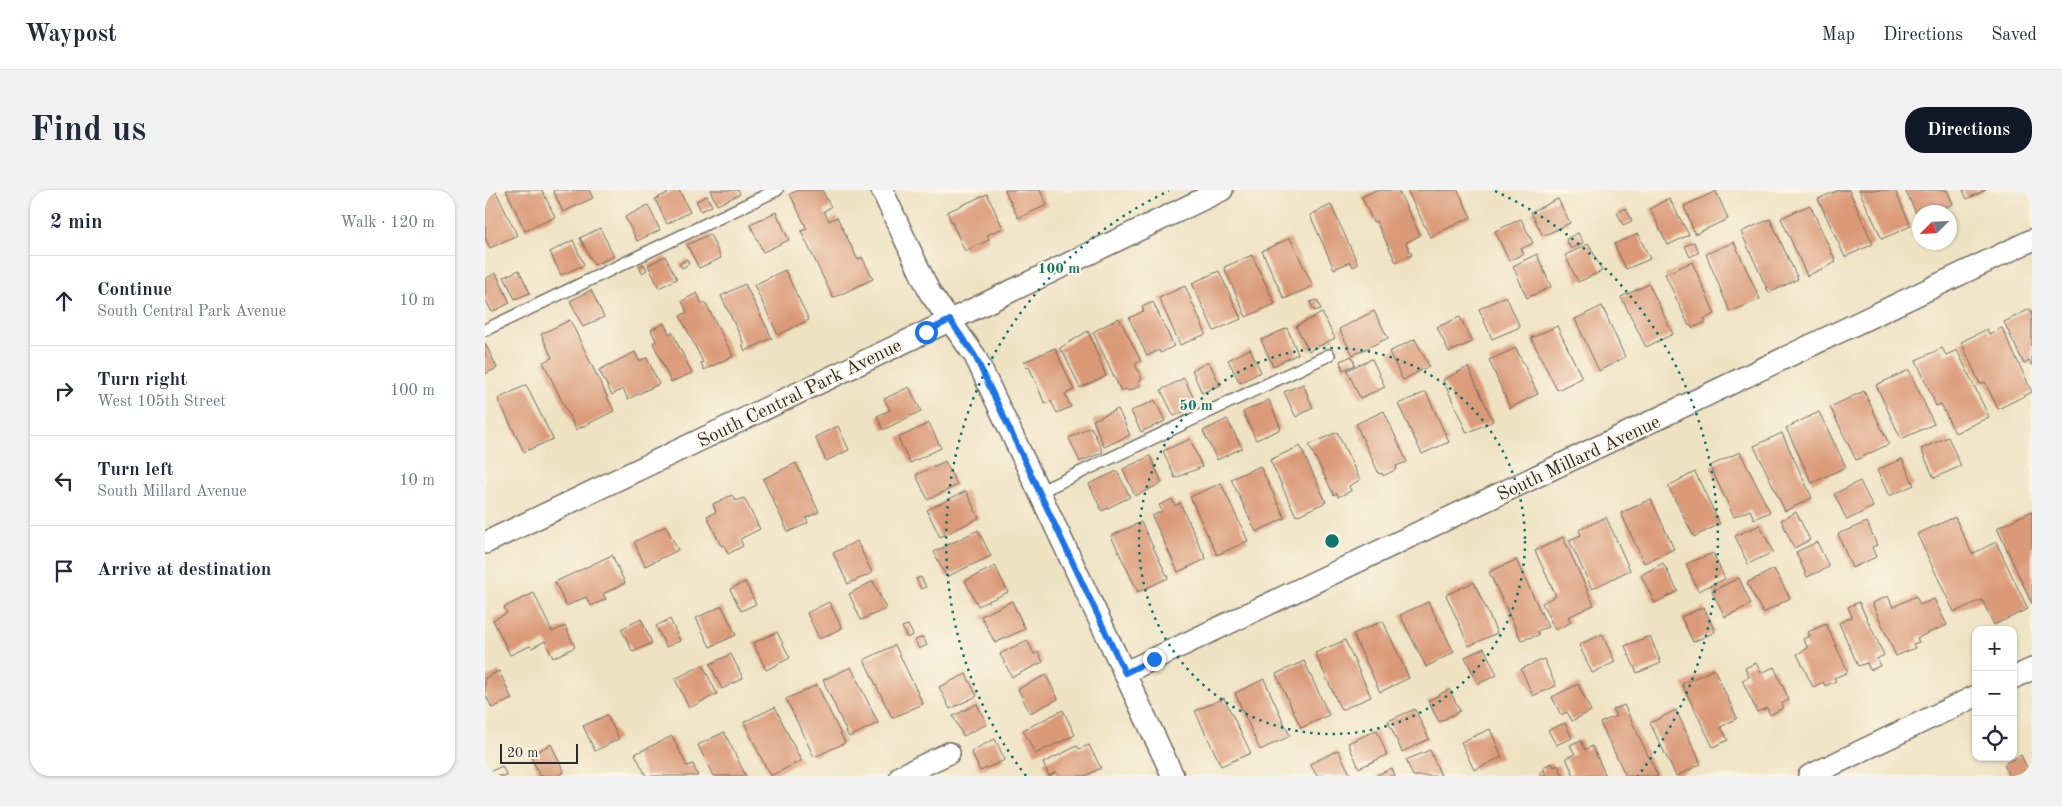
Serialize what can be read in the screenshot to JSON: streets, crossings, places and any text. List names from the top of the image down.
{
  "streets": {
    "street": ["South Central Park Avenue", "South Millard Avenue"]
  },
  "scale_bar": "20 m",
  "north": "bottom left",
  "page": {
    "header": "Waypost",
    "nav": ["Map", "Directions", "Saved"],
    "buttons": "Directions",
    "title": "Find us",
    "heading": ["2 min", "Walk · 120 m"],
    "list": [
      ["Continue", "South Central Park Avenue", "10 m"],
      ["Turn right", "West 105th Street", "100 m"],
      ["Turn left", "South Millard Avenue", "10 m"],
      "Arrive at destination"
    ],
    "map_buttons": ["+", "−"],
    "scale": "20 m"
  },
  "rings": ["100 m", "50 m"]
}
